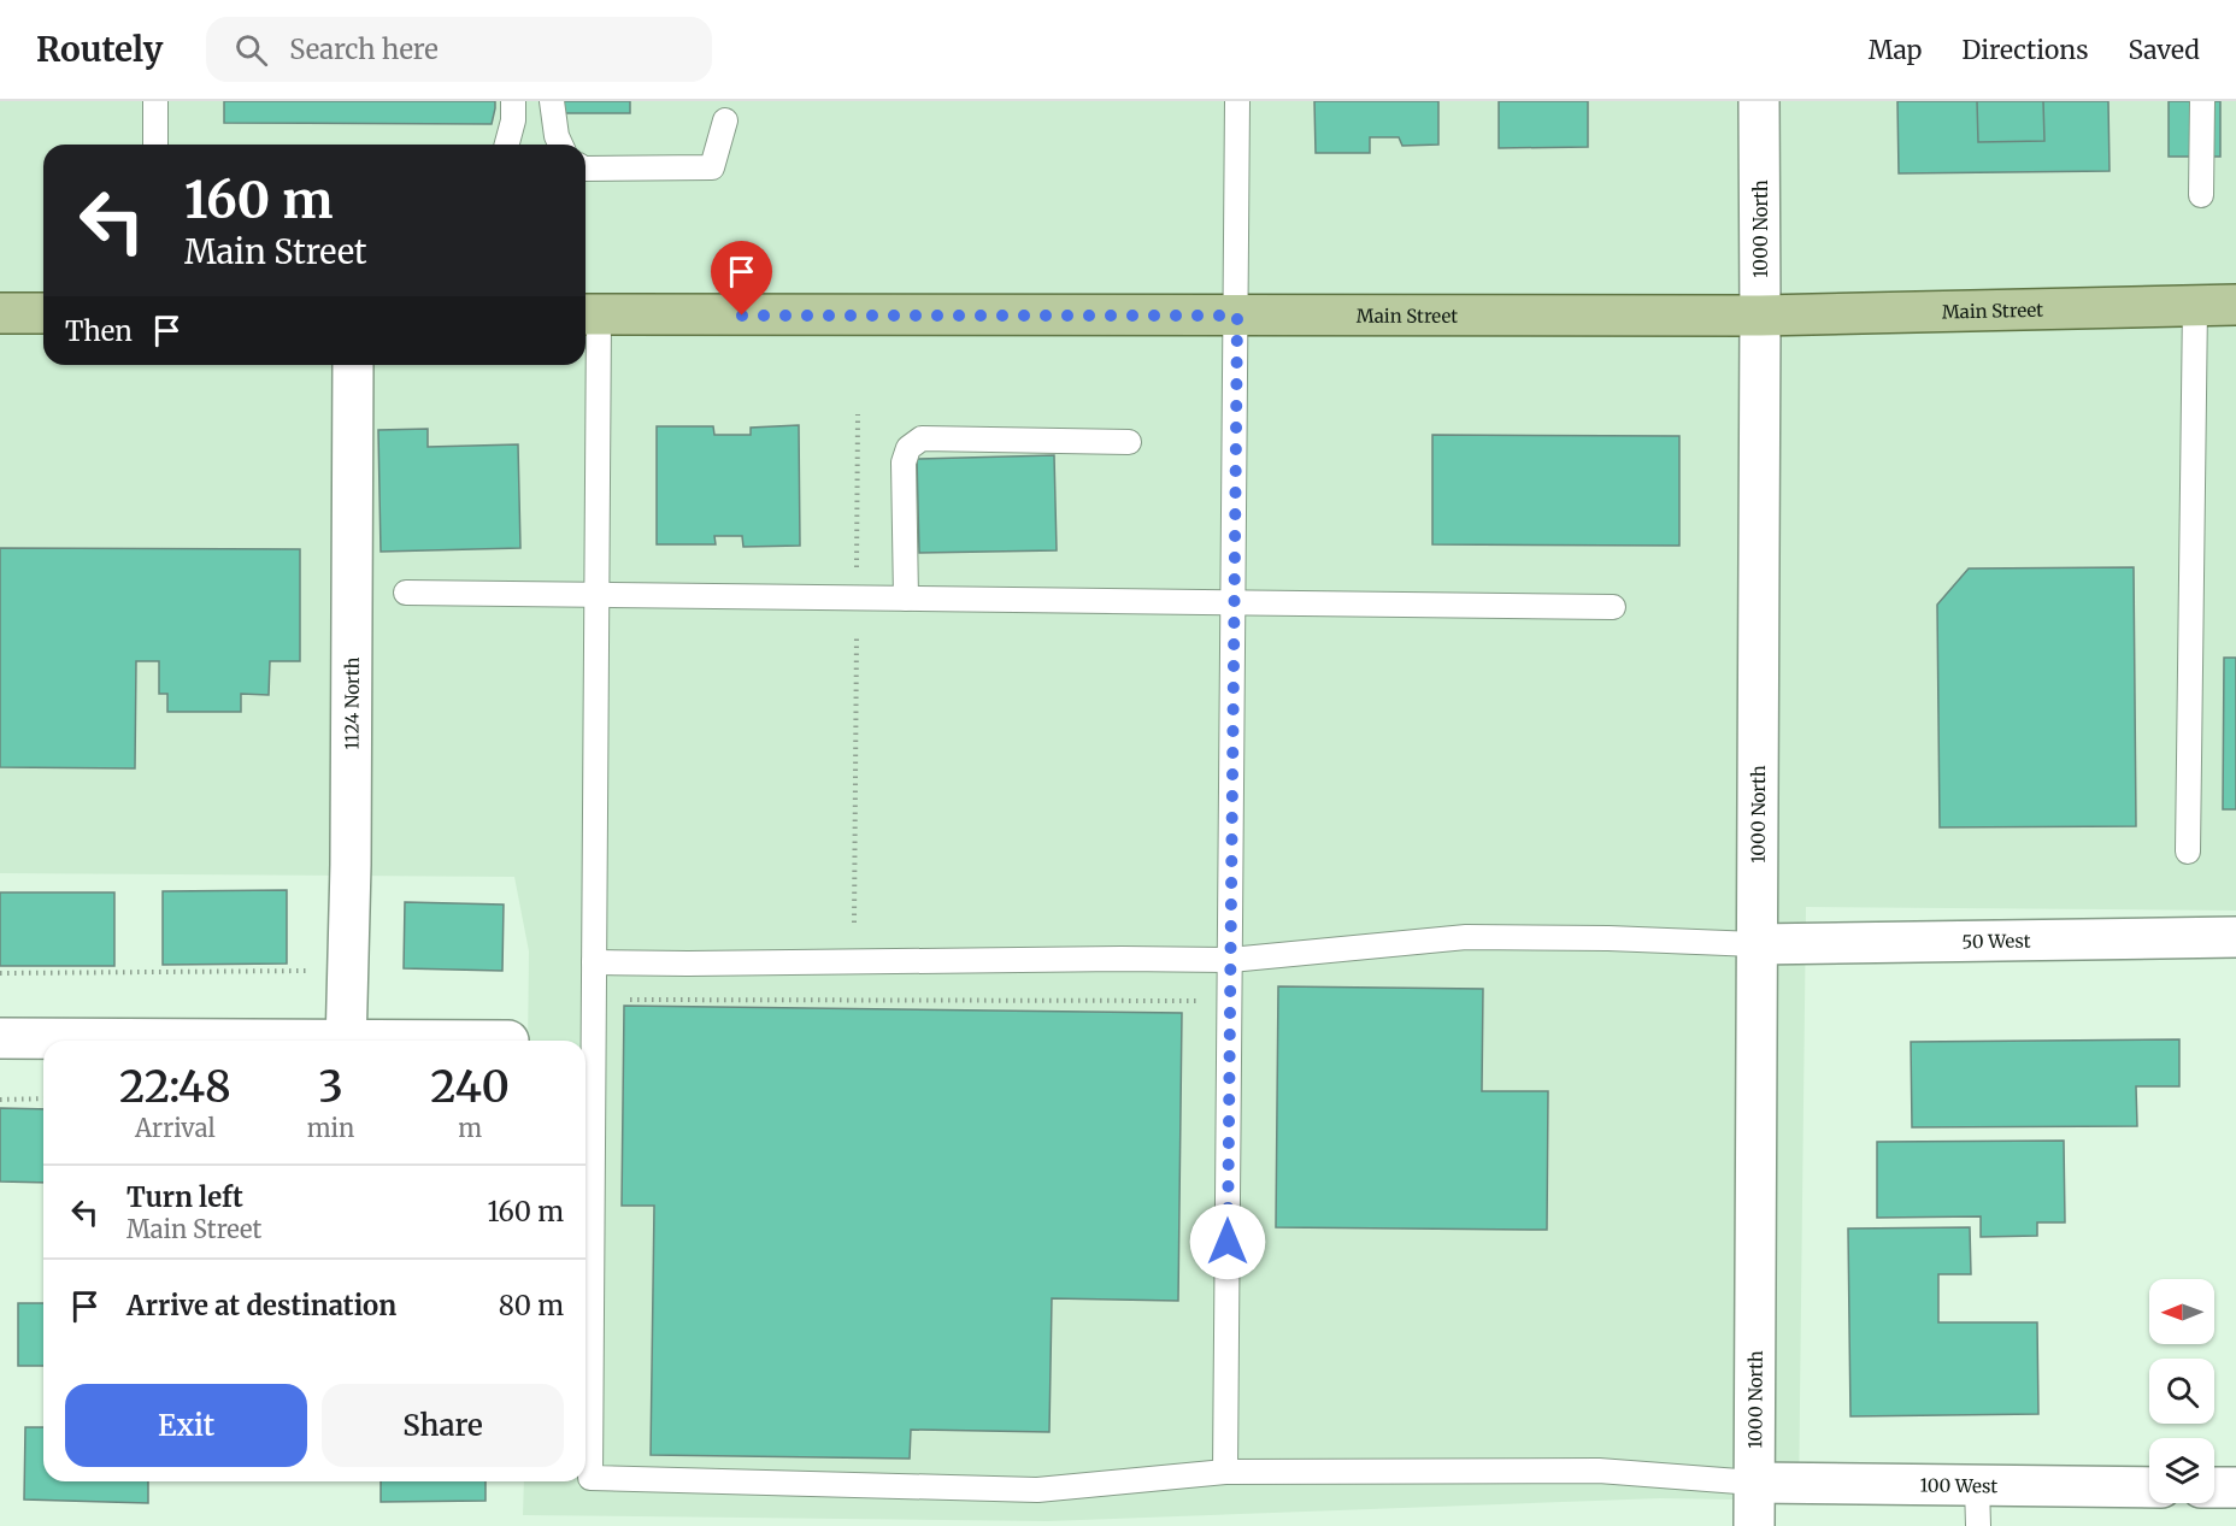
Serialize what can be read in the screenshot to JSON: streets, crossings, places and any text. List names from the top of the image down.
{
  "streets": {
    "main road": ["Main Street"],
    "street": [
      "1000 North",
      "1124 North",
      "50 West",
      "100 West"
    ]
  },
  "crossings": [
    ["1000 North", "Main Street"],
    ["1000 North", "50 West"],
    ["1000 North", "100 West"]
  ],
  "north": "left",
  "page": {
    "header": "Routely",
    "search": "Search here",
    "nav": ["Map", "Directions", "Saved"],
    "turn": ["160 m", "Main Street"],
    "then": "Then",
    "eta": [
      "22:48",
      "Arrival",
      "3",
      "min",
      "240",
      "m"
    ],
    "list": [
      {
        "name": "Turn left",
        "note": "Main Street",
        "value": "160 m"
      },
      {
        "name": "Arrive at destination",
        "value": "80 m"
      }
    ],
    "buttons": ["Exit", "Share"]
  }
}
